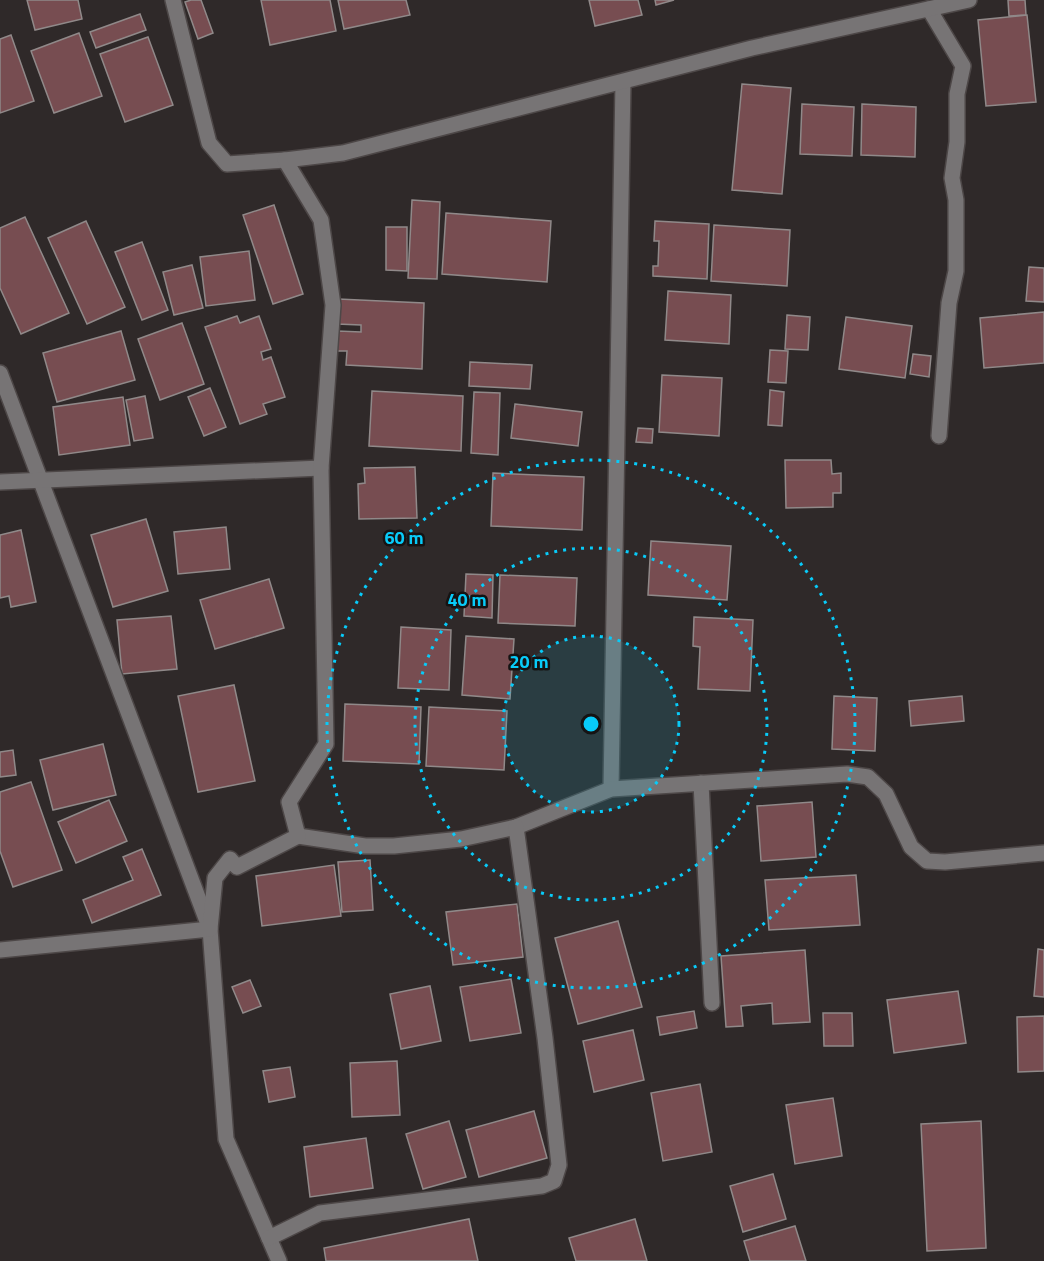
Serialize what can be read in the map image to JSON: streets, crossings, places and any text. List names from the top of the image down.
{
  "rings": ["60 m", "40 m", "20 m"]
}
